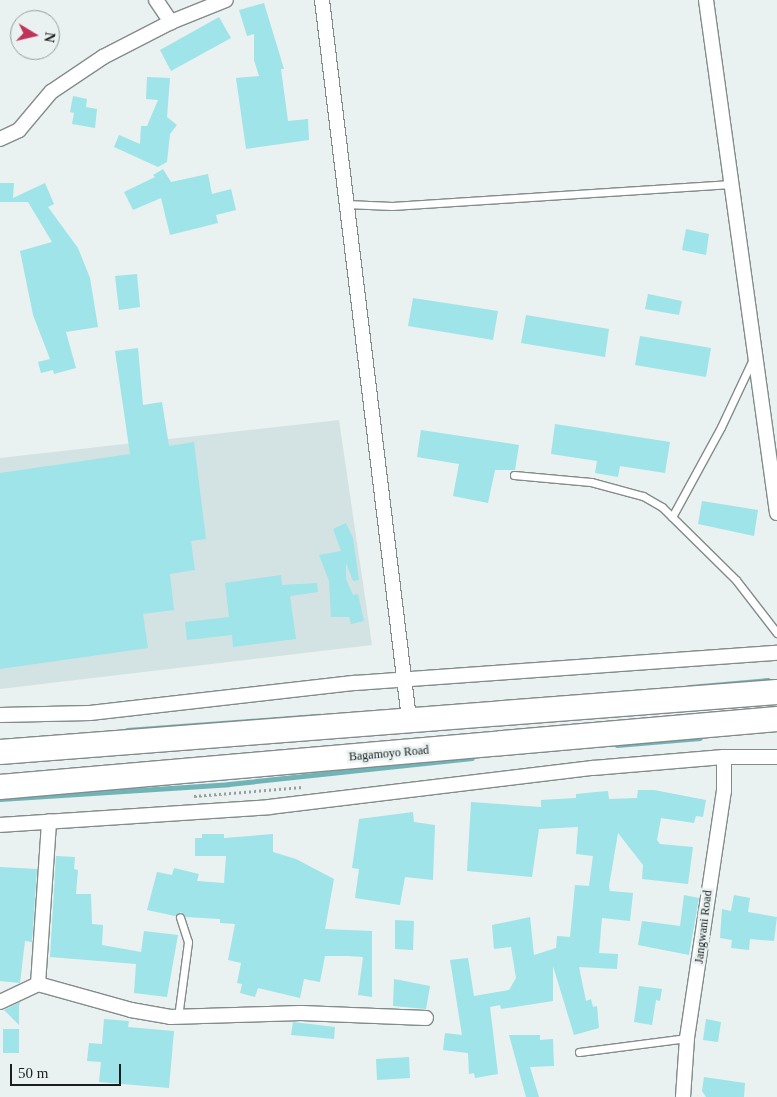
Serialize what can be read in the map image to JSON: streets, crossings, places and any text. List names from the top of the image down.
{
  "streets": {
    "highway": ["Bagamoyo Road"],
    "street": ["Jangwani Road"]
  },
  "scale_bar": "50 m",
  "north": "right"
}
